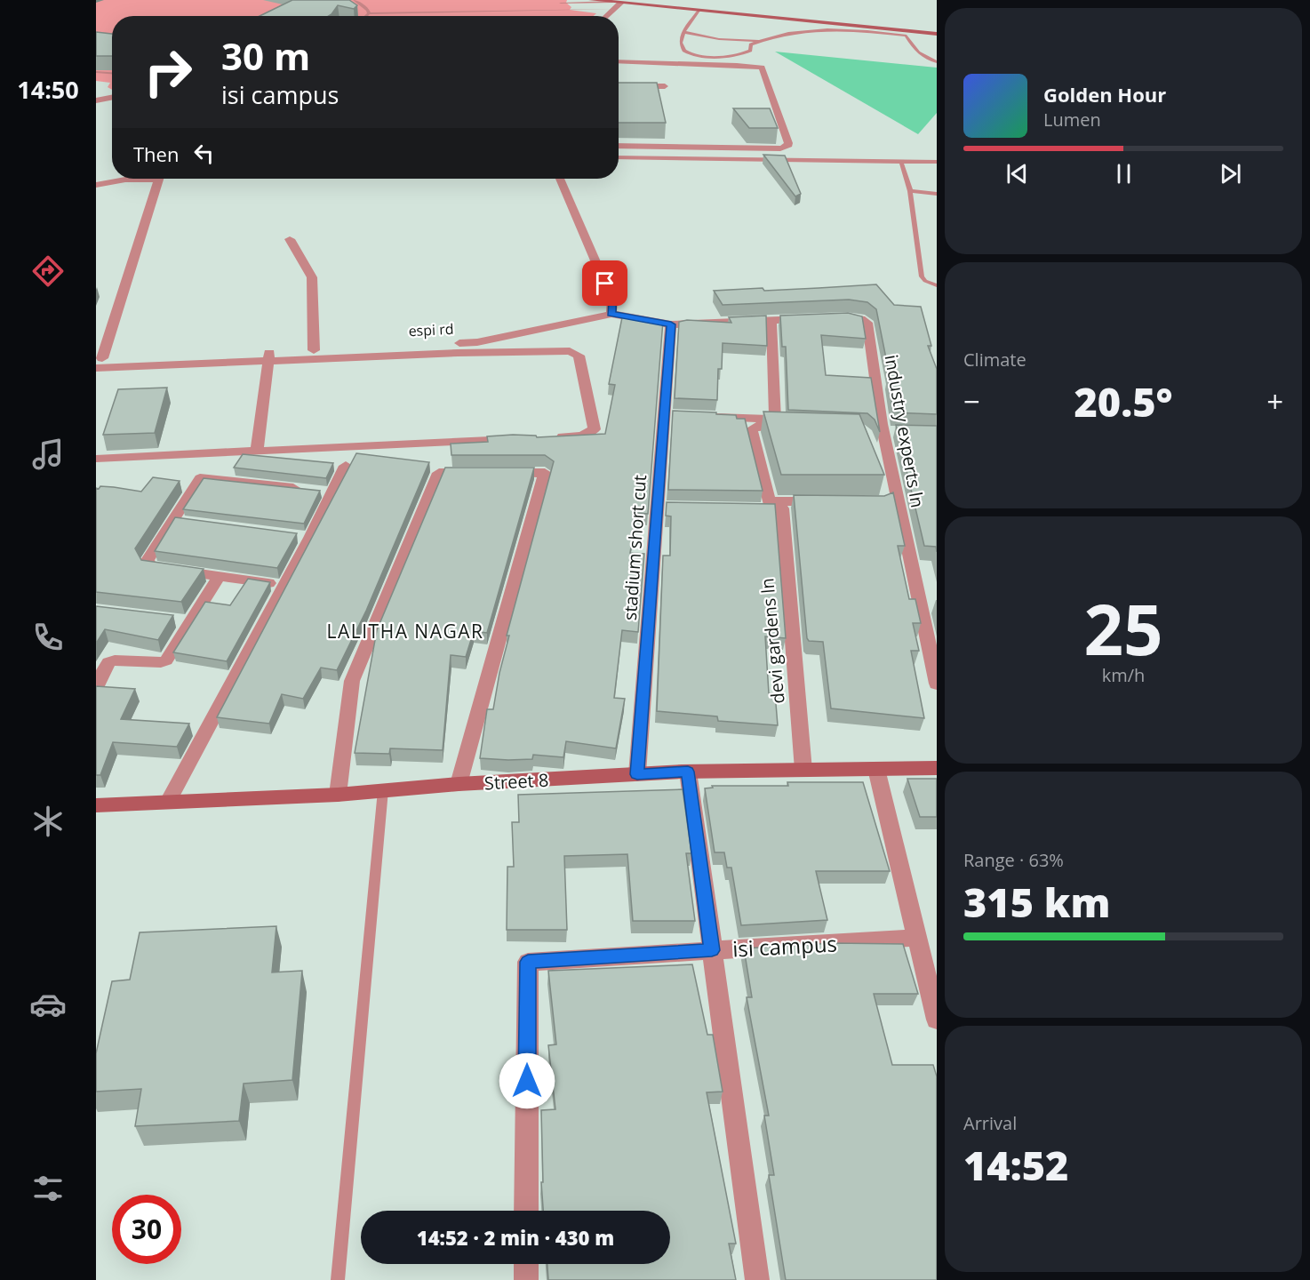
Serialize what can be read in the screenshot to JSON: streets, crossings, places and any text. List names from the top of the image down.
{
  "streets": {
    "street": [
      "espi rd",
      "industry experts ln",
      "stadium short cut",
      "devi gardens ln",
      "Street 8",
      "isi campus"
    ]
  },
  "crossings": [
    ["stadium short cut", "Street 8"],
    ["devi gardens ln", "Street 8"]
  ],
  "districts": ["LALITHA NAGAR"],
  "page": {
    "tabs": "14:50",
    "turn": ["30 m", "isi campus"],
    "song": ["Golden Hour", "Lumen"],
    "then": "Then",
    "tile": [
      "Climate",
      ["25", "km/h"],
      ["Range · 63%", "315 km"],
      ["Arrival", "14:52"]
    ],
    "heat": ["−", "20.5°", "+"],
    "limit": "30",
    "trip": "14:52 · 2 min · 430 m"
  }
}
